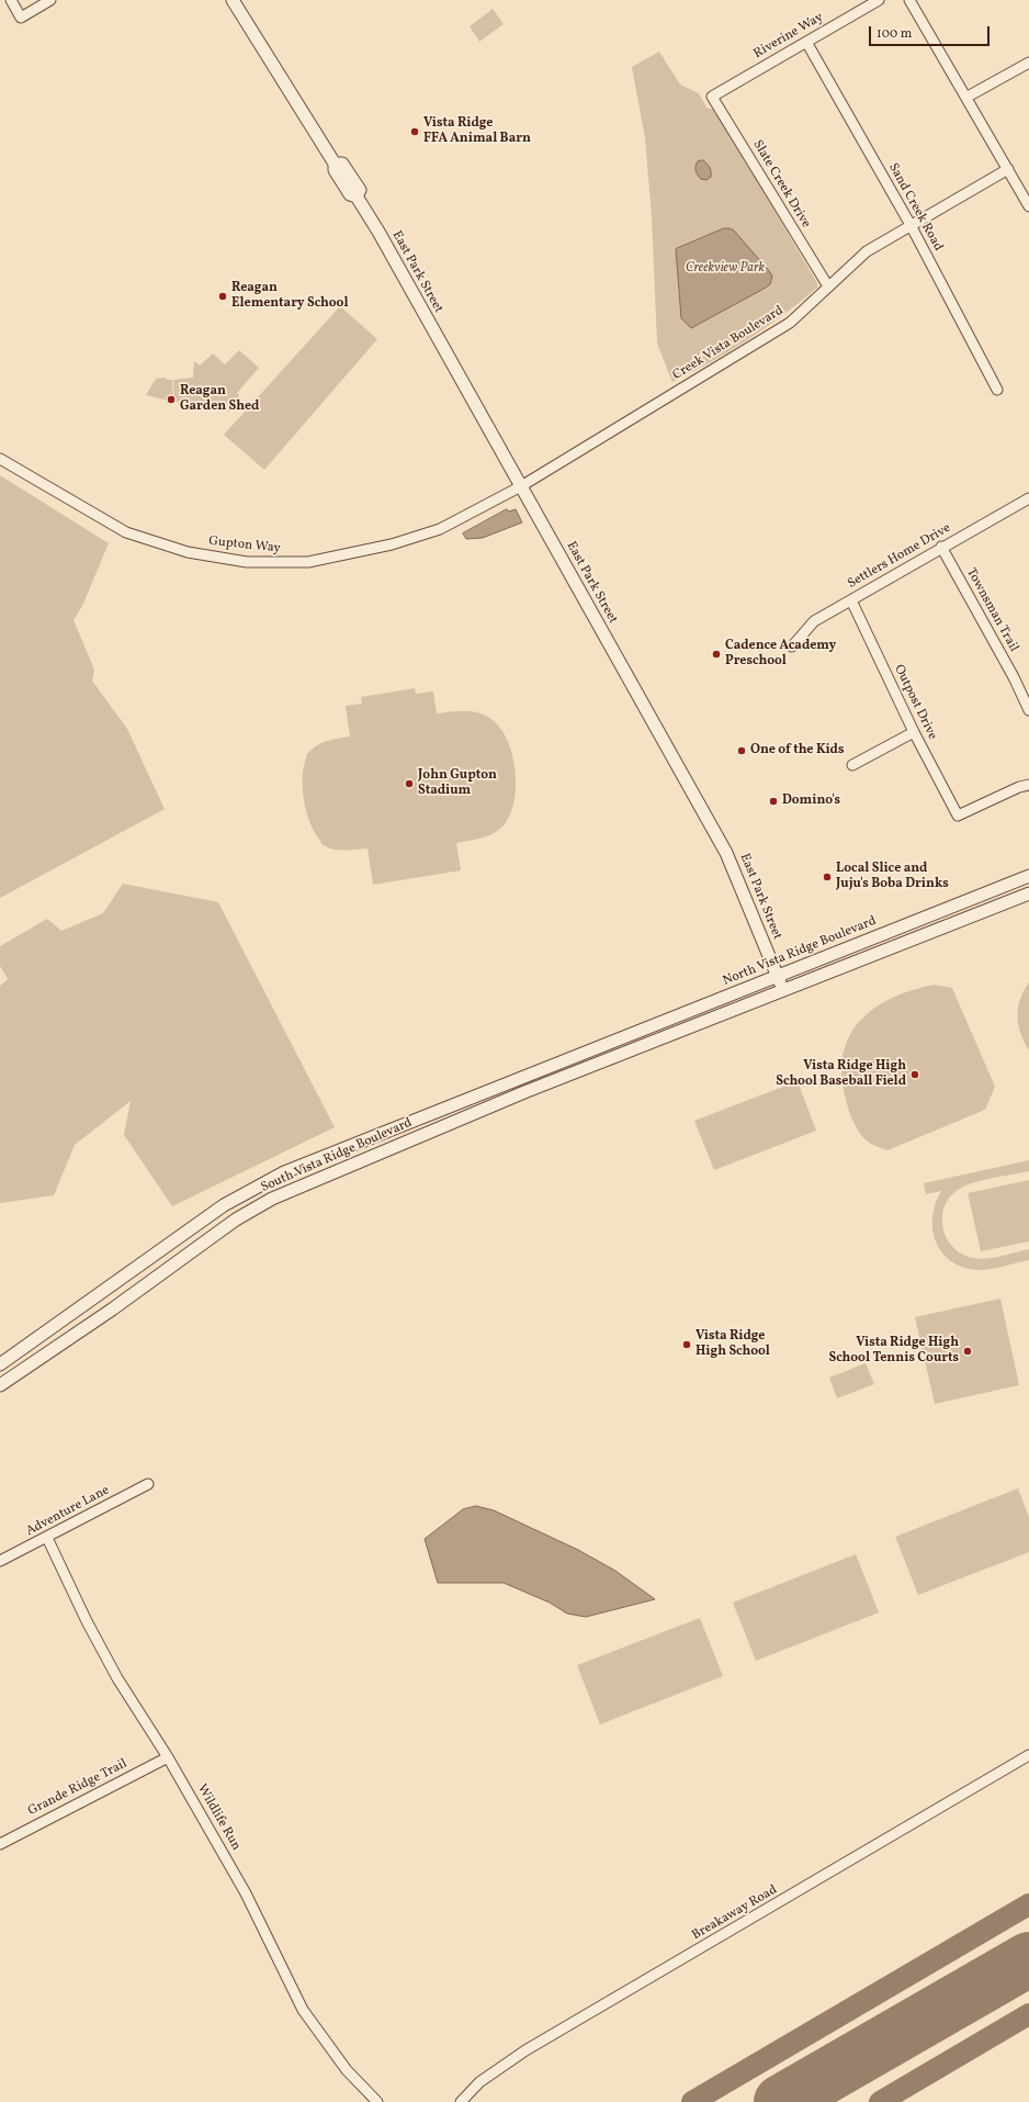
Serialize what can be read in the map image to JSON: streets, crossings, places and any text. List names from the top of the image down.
{
  "streets": {
    "street": [
      "Riverine Way",
      "Slate Creek Drive",
      "Sand Creek Road",
      "East Park Street",
      "Creek Vista Boulevard",
      "Gupton Way",
      "Settlers Home Drive",
      "Townsman Trail",
      "Outpost Drive",
      "North Vista Ridge Boulevard",
      "South Vista Ridge Boulevard",
      "Adventure Lane",
      "Grande Ridge Trail",
      "Wildlife Run",
      "Breakaway Road"
    ]
  },
  "crossings": [
    ["Riverine Way", "Slate Creek Drive"],
    ["Riverine Way", "Sand Creek Road"],
    ["Slate Creek Drive", "Creek Vista Boulevard"],
    ["Sand Creek Road", "Creek Vista Boulevard"],
    ["East Park Street", "Creek Vista Boulevard"],
    ["East Park Street", "Gupton Way"],
    ["East Park Street", "North Vista Ridge Boulevard"],
    ["East Park Street", "South Vista Ridge Boulevard"],
    ["Creek Vista Boulevard", "Gupton Way"],
    ["Settlers Home Drive", "Townsman Trail"],
    ["Settlers Home Drive", "Outpost Drive"],
    ["North Vista Ridge Boulevard", "South Vista Ridge Boulevard"],
    ["Adventure Lane", "Wildlife Run"],
    ["Grande Ridge Trail", "Wildlife Run"]
  ],
  "parks": ["Creekview Park"],
  "places": [
    "Vista Ridge FFA Animal Barn",
    "Reagan Elementary School",
    "Reagan Garden Shed",
    "Cadence Academy Preschool",
    "One of the Kids",
    "John Gupton Stadium",
    "Domino's",
    "Local Slice and Juju's Boba Drinks",
    "Vista Ridge High School Baseball Field",
    "Vista Ridge High School",
    "Vista Ridge High School Tennis Courts"
  ],
  "scale_bar": "100 m"
}
